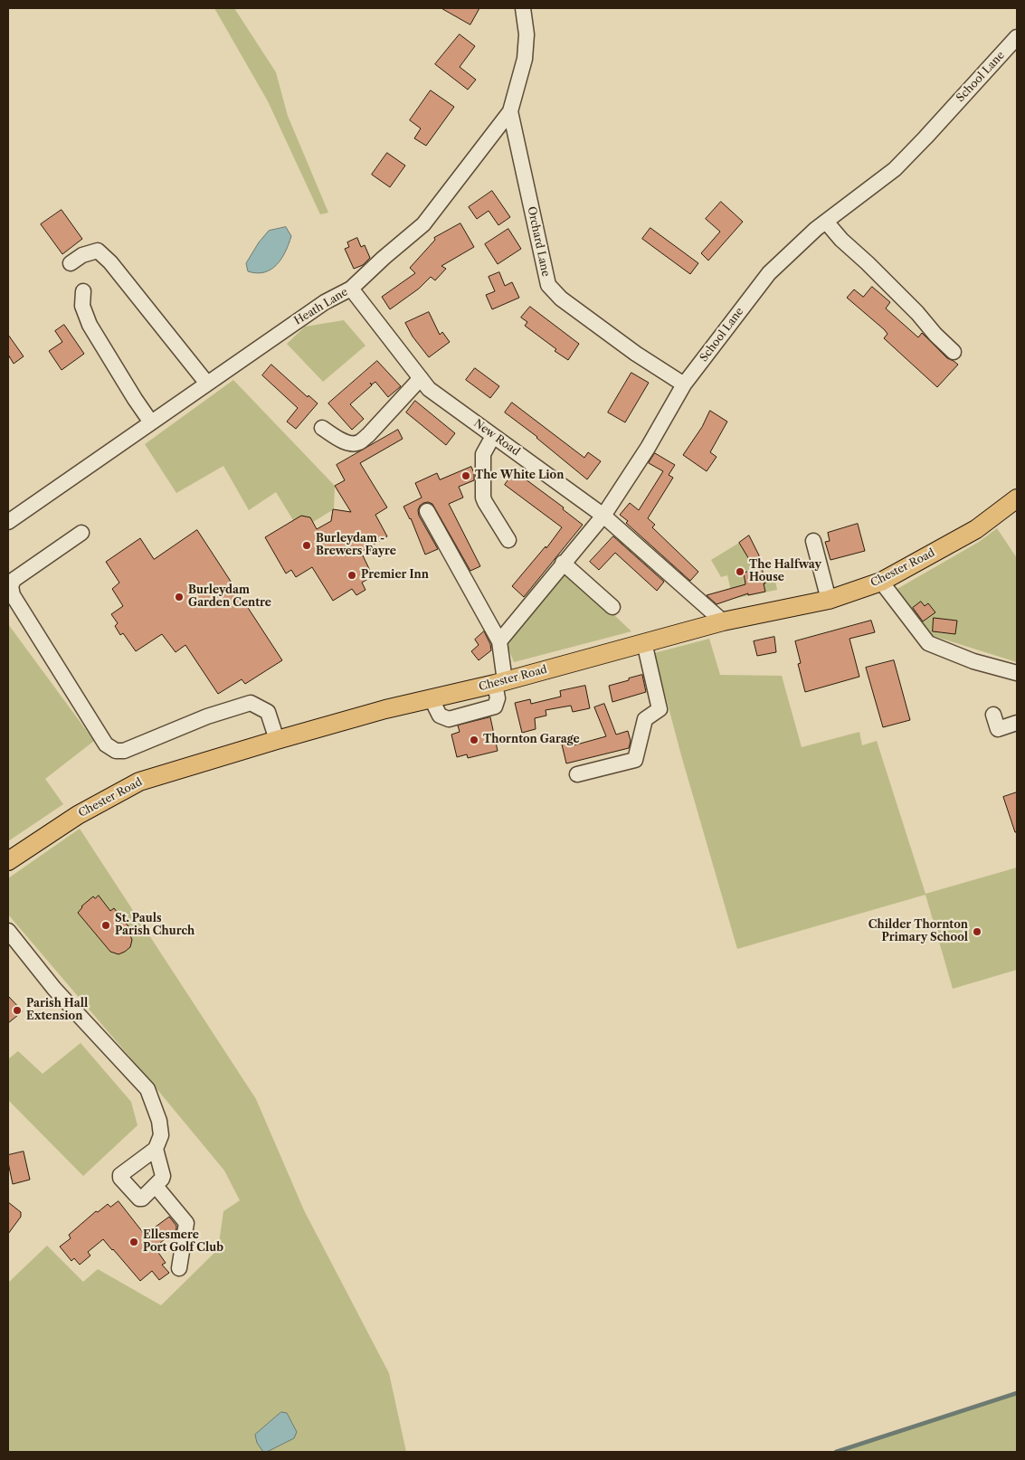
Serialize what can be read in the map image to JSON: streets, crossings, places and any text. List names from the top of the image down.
{
  "streets": {
    "main road": ["Chester Road"],
    "street": [
      "School Lane",
      "Orchard Lane",
      "Heath Lane",
      "New Road"
    ]
  },
  "crossings": [
    ["School Lane", "Orchard Lane"],
    ["School Lane", "New Road"],
    ["Orchard Lane", "Heath Lane"],
    ["Heath Lane", "New Road"],
    ["New Road", "Chester Road"]
  ],
  "places": [
    "The White Lion",
    "Burleydam - Brewers Fayre",
    "The Halfway House",
    "Premier Inn",
    "Burleydam Garden Centre",
    "Thornton Garage",
    "St. Pauls Parish Church",
    "Childer Thornton Primary School",
    "Parish Hall Extension",
    "Ellesmere Port Golf Club"
  ]
}
